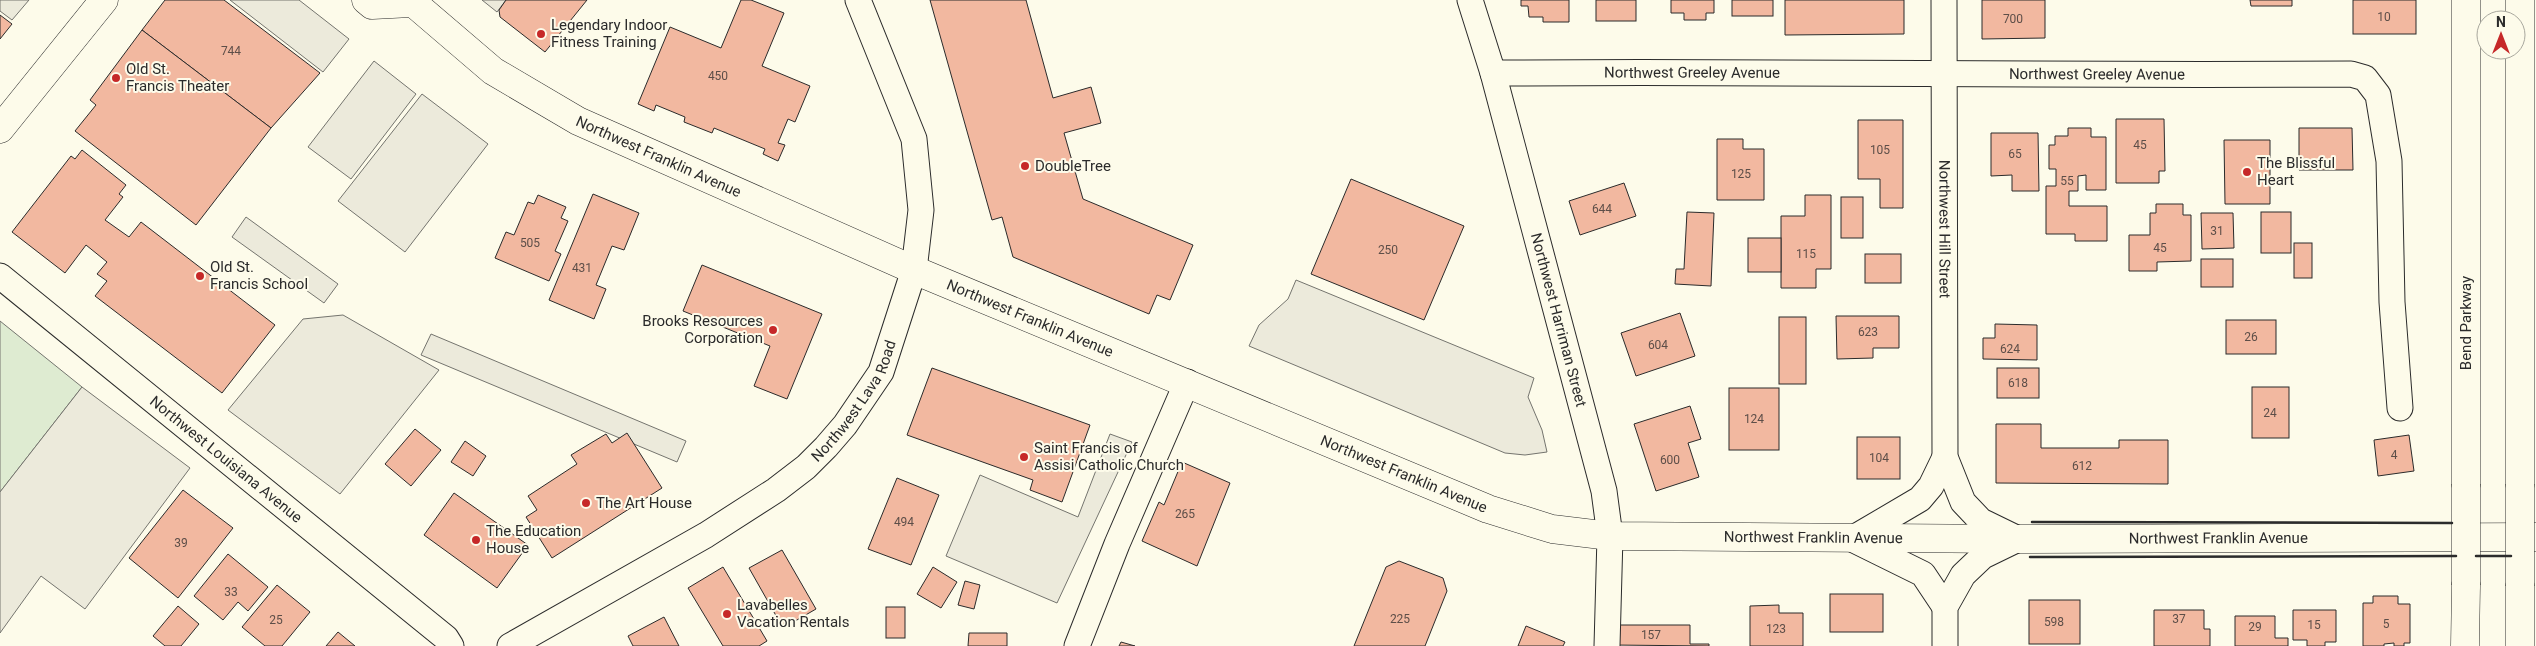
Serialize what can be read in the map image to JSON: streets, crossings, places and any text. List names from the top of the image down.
{
  "streets": {
    "main road": ["Northwest Franklin Avenue", "Bend Parkway"],
    "street": [
      "Northwest Greeley Avenue",
      "Northwest Hill Street",
      "Northwest Harriman Street",
      "Northwest Lava Road",
      "Northwest Louisiana Avenue"
    ]
  },
  "crossings": [
    ["Northwest Greeley Avenue", "Northwest Hill Street"],
    ["Northwest Greeley Avenue", "Northwest Harriman Street"],
    ["Northwest Franklin Avenue", "Northwest Hill Street"],
    ["Northwest Franklin Avenue", "Northwest Harriman Street"],
    ["Northwest Franklin Avenue", "Northwest Lava Road"]
  ],
  "places": [
    "Legendary Indoor Fitness Training",
    "Old St. Francis Theater",
    "DoubleTree",
    "The Blissful Heart",
    "Old St. Francis School",
    "Brooks Resources Corporation",
    "Saint Francis of Assisi Catholic Church",
    "The Art House",
    "The Education House",
    "Lavabelles Vacation Rentals"
  ],
  "house_numbers": [
    "10",
    "700",
    "744",
    "450",
    "45",
    "105",
    "65",
    "125",
    "55",
    "644",
    "31",
    "505",
    "45",
    "250",
    "115",
    "431",
    "623",
    "26",
    "604",
    "624",
    "618",
    "24",
    "124",
    "4",
    "104",
    "600",
    "612",
    "265",
    "494",
    "39",
    "33",
    "225",
    "37",
    "25",
    "598",
    "5",
    "15",
    "29",
    "123",
    "157"
  ],
  "north": "top"
}
